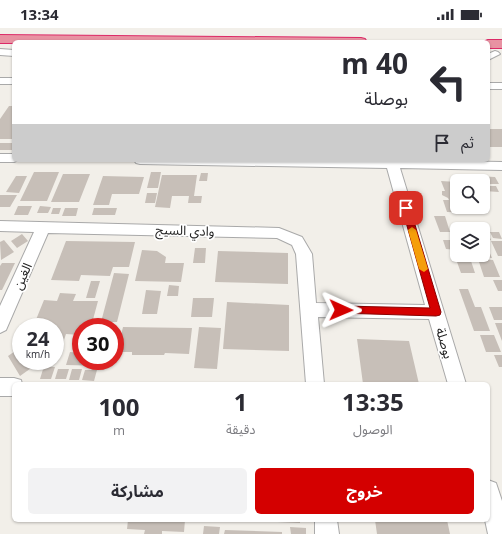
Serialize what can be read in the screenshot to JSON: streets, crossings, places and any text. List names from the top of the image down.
{
  "streets": {
    "street": ["وادي السيج", "الغين", "بوصلة"]
  },
  "crossings": [
    ["وادي السيج", "الغين"]
  ],
  "page": {
    "status": "13:34",
    "turn": ["40 m", "بوصلة"],
    "then": "ثم",
    "speed": "24 km/h",
    "limit": "30",
    "eta": [
      "13:35",
      "الوصول",
      "1",
      "دقيقة",
      "100",
      "m"
    ],
    "buttons": ["خروج", "مشاركة"]
  }
}
